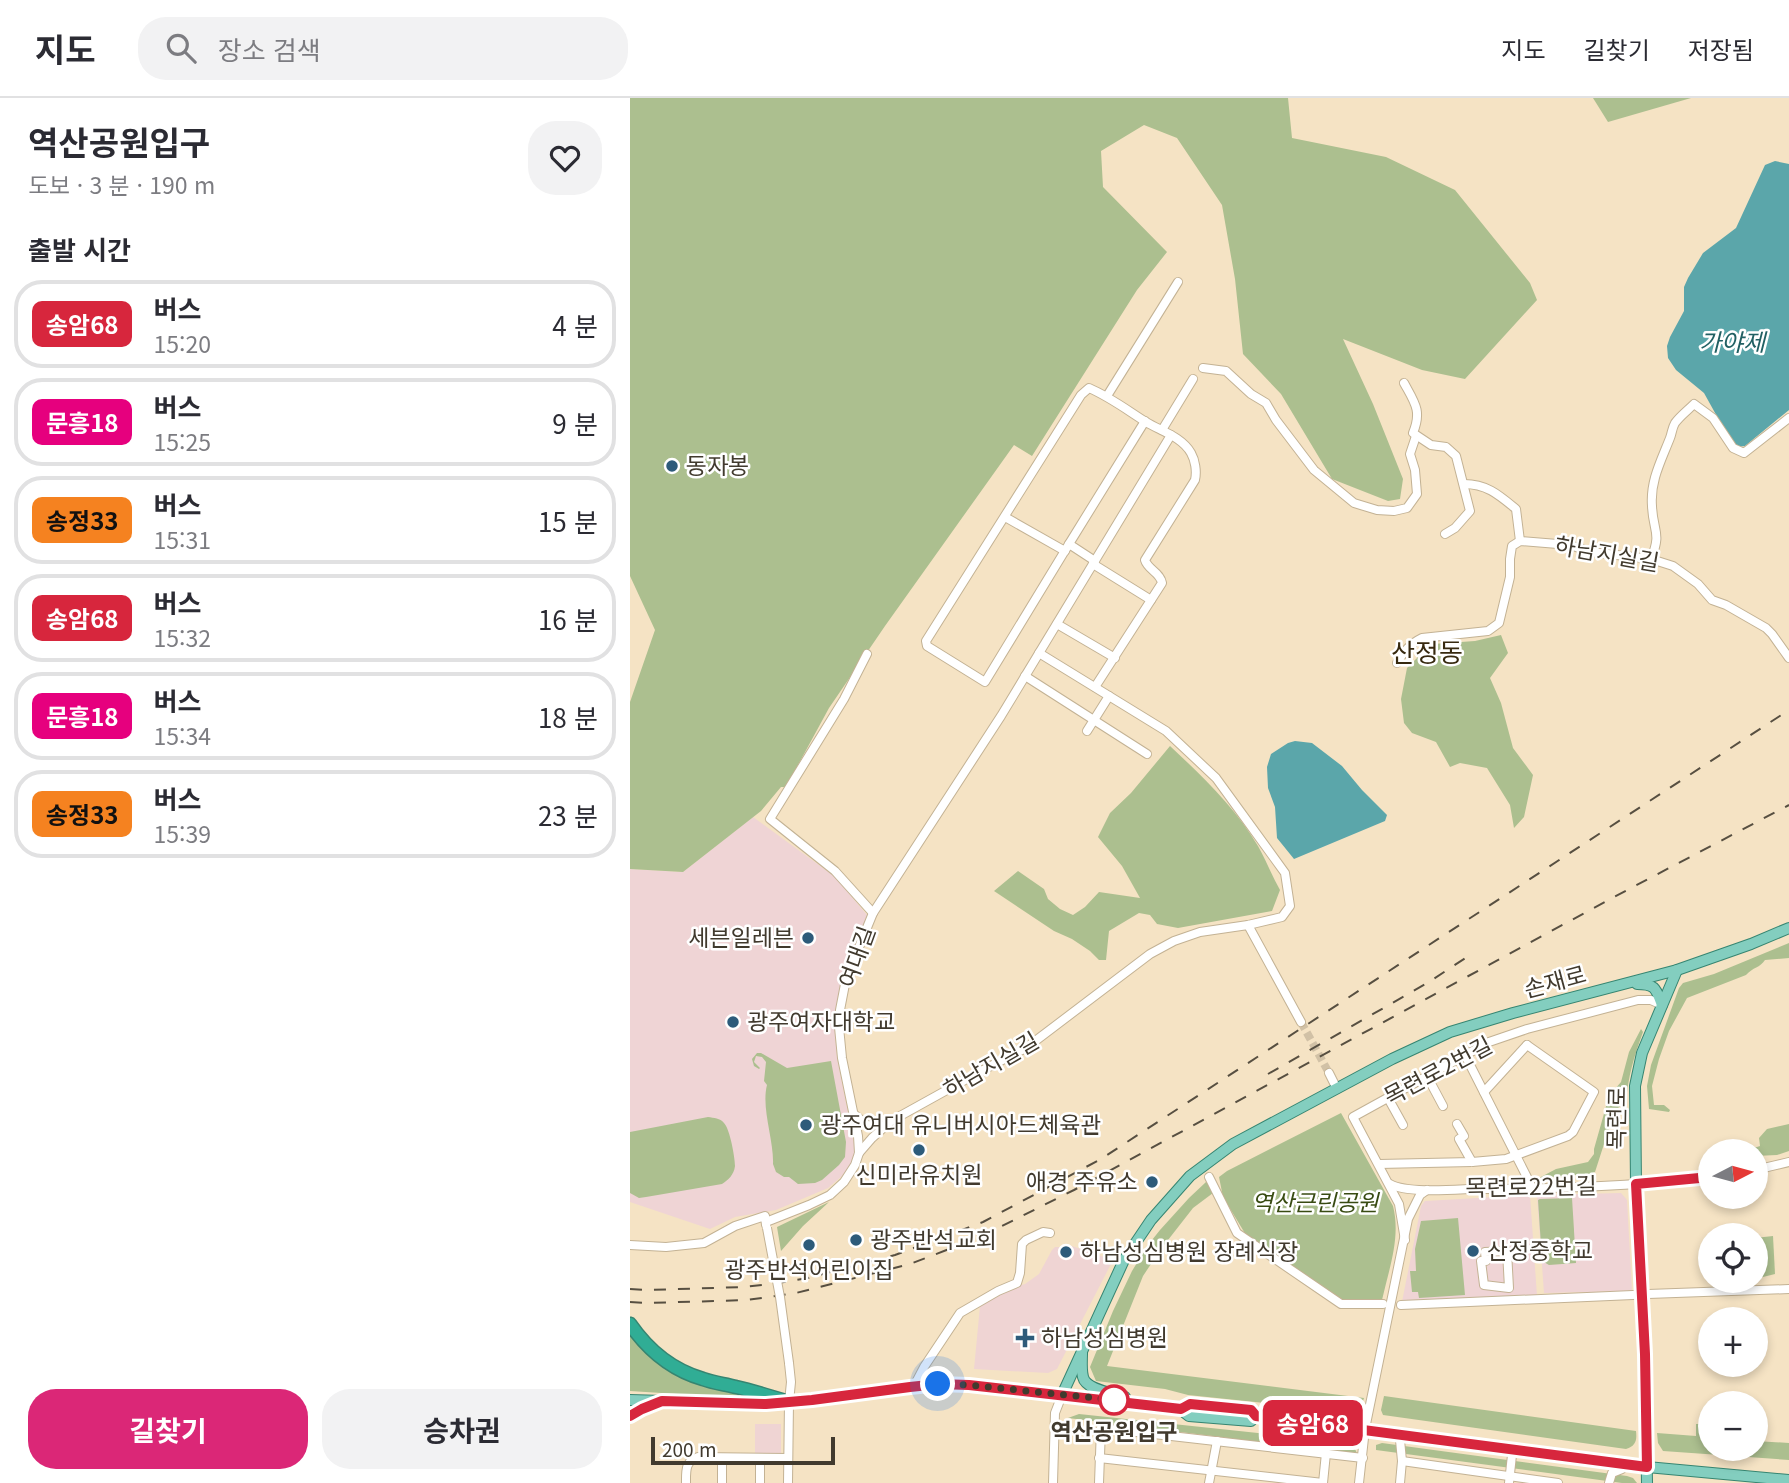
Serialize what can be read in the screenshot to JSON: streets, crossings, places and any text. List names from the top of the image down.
{
  "streets": {
    "main road": ["손재로", "목련로"],
    "street": [
      "하남지실길",
      "여대길",
      "목련로2번길",
      "목련로22번길"
    ]
  },
  "crossings": [
    ["하남지실길", "여대길"],
    ["손재로", "목련로"],
    ["목련로2번길", "목련로"],
    ["목련로", "목련로22번길"]
  ],
  "districts": ["산정동"],
  "water": ["가야제"],
  "parks": ["역산근린공원"],
  "places": {
    "other": [
      "동자봉",
      "세븐일레븐",
      "광주여자대학교",
      "광주여대 유니버시아드체육관",
      "신미라유치원",
      "애경 주유소",
      "광주반석교회",
      "광주반석어린이집",
      "산정중학교",
      "하남성심병원 장례식장",
      "역산공원입구"
    ],
    "health": ["하남성심병원"]
  },
  "lines": ["bus line 송암68"],
  "scale_bar": "200 m",
  "north": "right",
  "page": {
    "header": "지도",
    "search": "장소 검색",
    "nav": ["지도", "길찾기", "저장됨"],
    "heading": [
      ["역산공원입구", "도보 · 3 분 · 190 m"],
      "출발 시간"
    ],
    "on_map": "송암68",
    "list": [
      {
        "mark": "송암68",
        "name": "버스",
        "note": "15:20",
        "value": "4 분"
      },
      {
        "mark": "문흥18",
        "name": "버스",
        "note": "15:25",
        "value": "9 분"
      },
      {
        "mark": "송정33",
        "name": "버스",
        "note": "15:31",
        "value": "15 분"
      },
      {
        "mark": "송암68",
        "name": "버스",
        "note": "15:32",
        "value": "16 분"
      },
      {
        "mark": "문흥18",
        "name": "버스",
        "note": "15:34",
        "value": "18 분"
      },
      {
        "mark": "송정33",
        "name": "버스",
        "note": "15:39",
        "value": "23 분"
      }
    ],
    "map_buttons": ["+", "−"],
    "buttons": ["길찾기", "승차권"],
    "scale": "200 m"
  }
}
